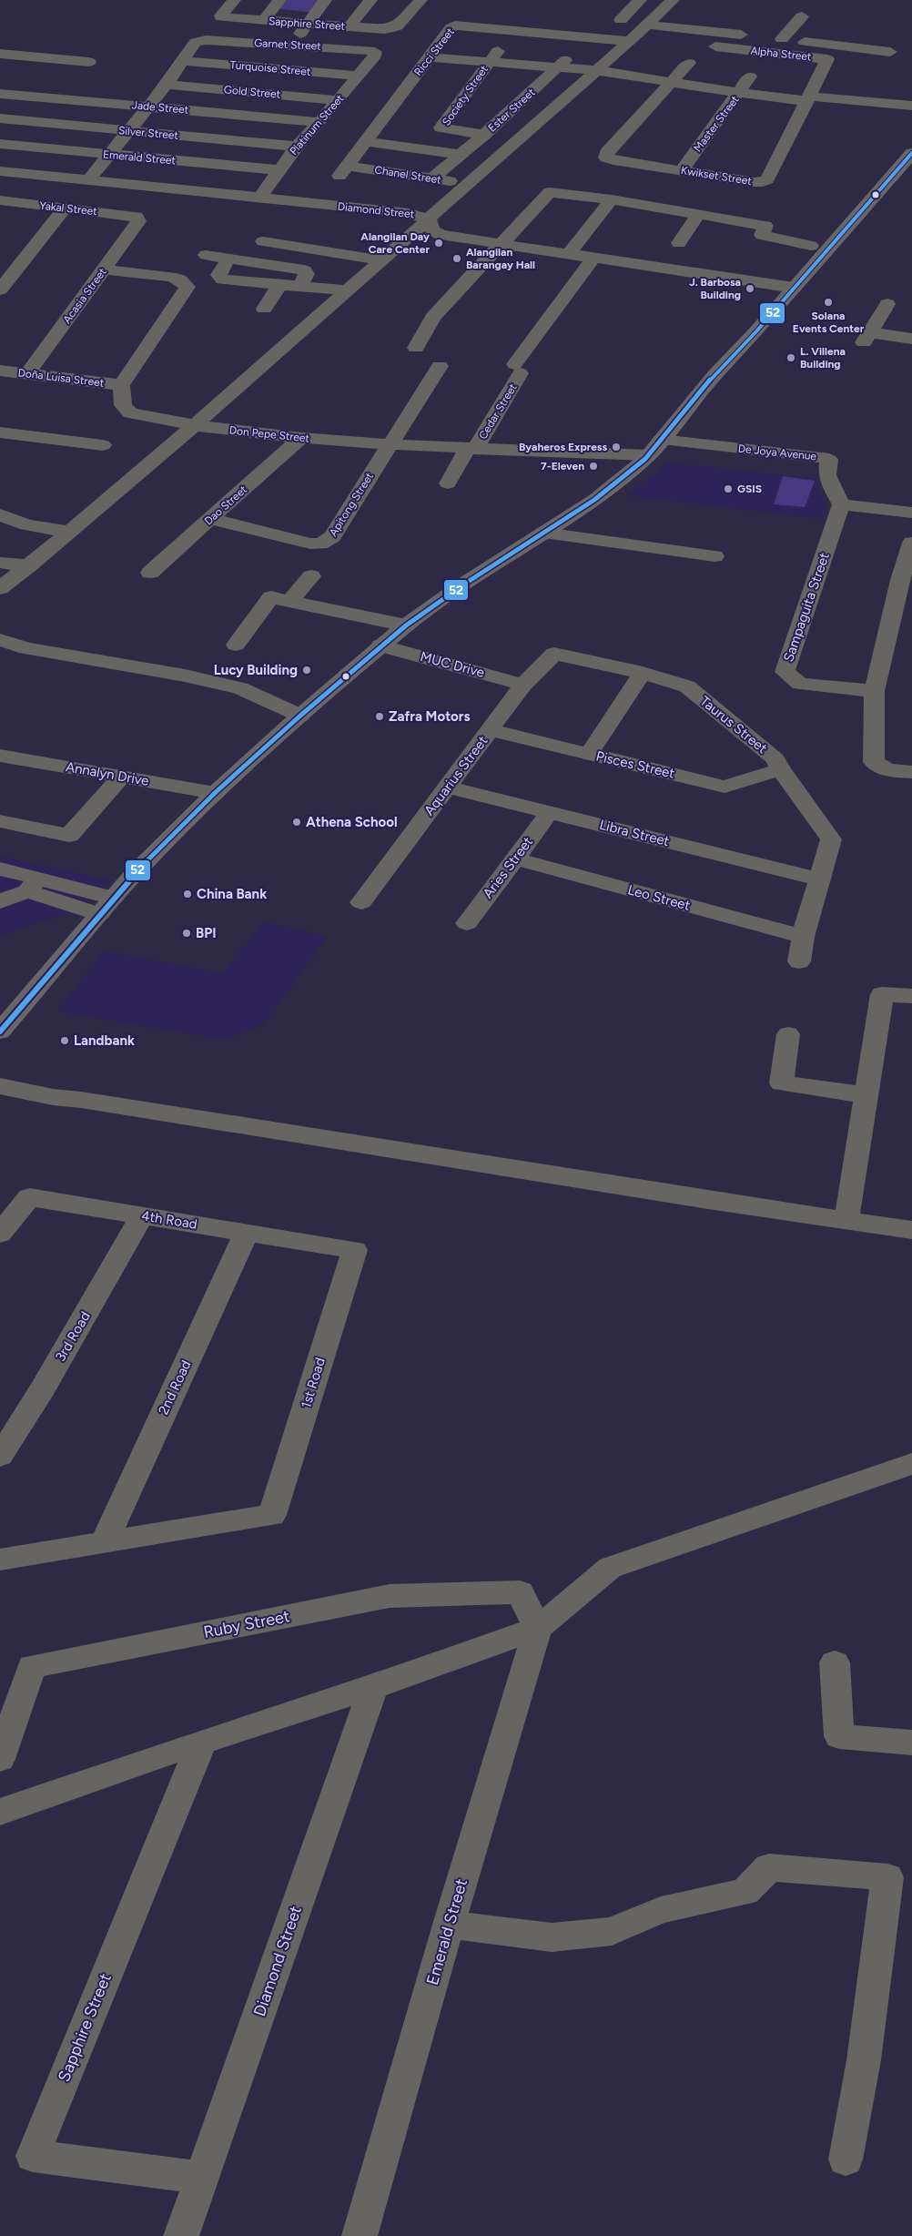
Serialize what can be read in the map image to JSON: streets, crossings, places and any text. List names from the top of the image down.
{
  "streets": {
    "street": [
      "Sapphire Street",
      "Garnet Street",
      "Ricci Street",
      "Alpha Street",
      "Turquoise Street",
      "Gold Street",
      "Society Street",
      "Jade Street",
      "Ester Street",
      "Master Street",
      "Platinum Street",
      "Silver Street",
      "Emerald Street",
      "Chanel Street",
      "Kwikset Street",
      "Yakal Street",
      "Diamond Street",
      "Acasia Street",
      "Doña Luisa Street",
      "Cedar Street",
      "Don Pepe Street",
      "De Joya Avenue",
      "Apitong Street",
      "Dao Street",
      "Sampaguita Street",
      "MUC Drive",
      "Taurus Street",
      "Pisces Street",
      "Annalyn Drive",
      "Aquarius Street",
      "Libra Street",
      "Aries Street",
      "Leo Street",
      "4th Road",
      "3rd Road",
      "1st Road",
      "2nd Road",
      "Ruby Street"
    ]
  },
  "crossings": [
    ["Sapphire Street", "Diamond Street"],
    ["Garnet Street", "Turquoise Street"],
    ["Garnet Street", "Platinum Street"],
    ["Ricci Street", "Society Street"],
    ["Ricci Street", "Ester Street"],
    ["Ricci Street", "Chanel Street"],
    ["Alpha Street", "Kwikset Street"],
    ["Turquoise Street", "Platinum Street"],
    ["Gold Street", "Platinum Street"],
    ["Society Street", "Ester Street"],
    ["Jade Street", "Platinum Street"],
    ["Ester Street", "Chanel Street"],
    ["Master Street", "Kwikset Street"],
    ["Platinum Street", "Silver Street"],
    ["Platinum Street", "Emerald Street"],
    ["Platinum Street", "Diamond Street"],
    ["Emerald Street", "Ruby Street"],
    ["Yakal Street", "Acasia Street"],
    ["Diamond Street", "Cedar Street"],
    ["Acasia Street", "Doña Luisa Street"],
    ["Doña Luisa Street", "Don Pepe Street"],
    ["Cedar Street", "Don Pepe Street"],
    ["Don Pepe Street", "Apitong Street"],
    ["Don Pepe Street", "Dao Street"],
    ["De Joya Avenue", "Sampaguita Street"],
    ["Apitong Street", "Dao Street"],
    ["MUC Drive", "Aquarius Street"],
    ["Taurus Street", "Pisces Street"],
    ["Taurus Street", "Aquarius Street"],
    ["Taurus Street", "Libra Street"],
    ["Taurus Street", "Leo Street"],
    ["Pisces Street", "Aquarius Street"],
    ["Aquarius Street", "Libra Street"],
    ["Libra Street", "Aries Street"],
    ["Aries Street", "Leo Street"],
    ["4th Road", "3rd Road"],
    ["4th Road", "1st Road"],
    ["4th Road", "2nd Road"],
    ["1st Road", "2nd Road"]
  ],
  "places": [
    "Alangilan Day Care Center",
    "Alangilan Barangay Hall",
    "J. Barbosa Building",
    "Solana Events Center",
    "L. Villena Building",
    "Byaheros Express",
    "7-Eleven",
    "GSIS",
    "Lucy Building",
    "Zafra Motors",
    "Athena School",
    "China Bank",
    "BPI",
    "Landbank"
  ],
  "lines": ["transit line 52"]
}
